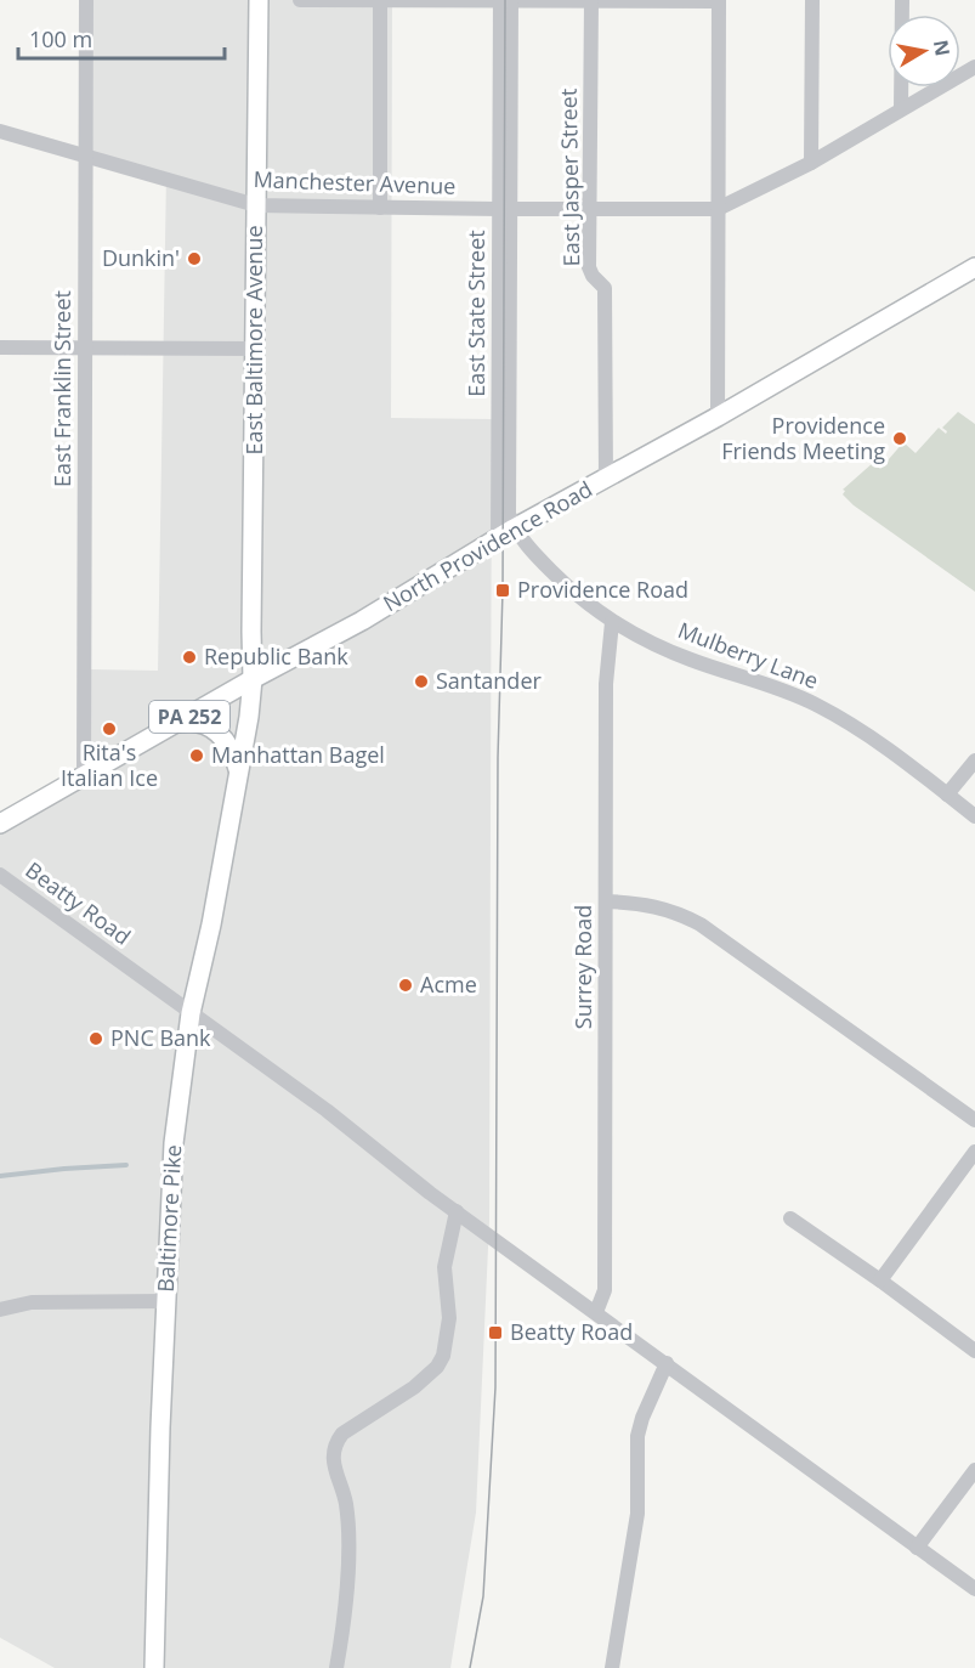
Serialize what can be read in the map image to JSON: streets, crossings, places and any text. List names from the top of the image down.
{
  "streets": {
    "main road": [
      "East Baltimore Avenue",
      "North Providence Road",
      "PA 252",
      "Baltimore Pike"
    ],
    "street": [
      "East Jasper Street",
      "Manchester Avenue",
      "East State Street",
      "East Franklin Street",
      "Mulberry Lane",
      "Beatty Road",
      "Surrey Road"
    ]
  },
  "crossings": [
    ["East Jasper Street", "Manchester Avenue"],
    ["East Jasper Street", "North Providence Road"],
    ["Manchester Avenue", "East State Street"],
    ["Manchester Avenue", "East Baltimore Avenue"],
    ["Manchester Avenue", "East Franklin Street"],
    ["East State Street", "North Providence Road"],
    ["East State Street", "Mulberry Lane"],
    ["East Baltimore Avenue", "North Providence Road"],
    ["East Baltimore Avenue", "Baltimore Pike"],
    ["East Franklin Street", "North Providence Road"],
    ["North Providence Road", "Mulberry Lane"],
    ["Mulberry Lane", "Surrey Road"],
    ["Beatty Road", "Surrey Road"],
    ["Beatty Road", "Baltimore Pike"]
  ],
  "places": {
    "other": [
      "Dunkin'",
      "Providence Friends Meeting",
      "Republic Bank",
      "Santander",
      "Rita's Italian Ice",
      "Manhattan Bagel",
      "Acme",
      "PNC Bank"
    ],
    "transit": ["Providence Road", "Beatty Road"]
  },
  "scale_bar": "100 m",
  "north": "right"
}
